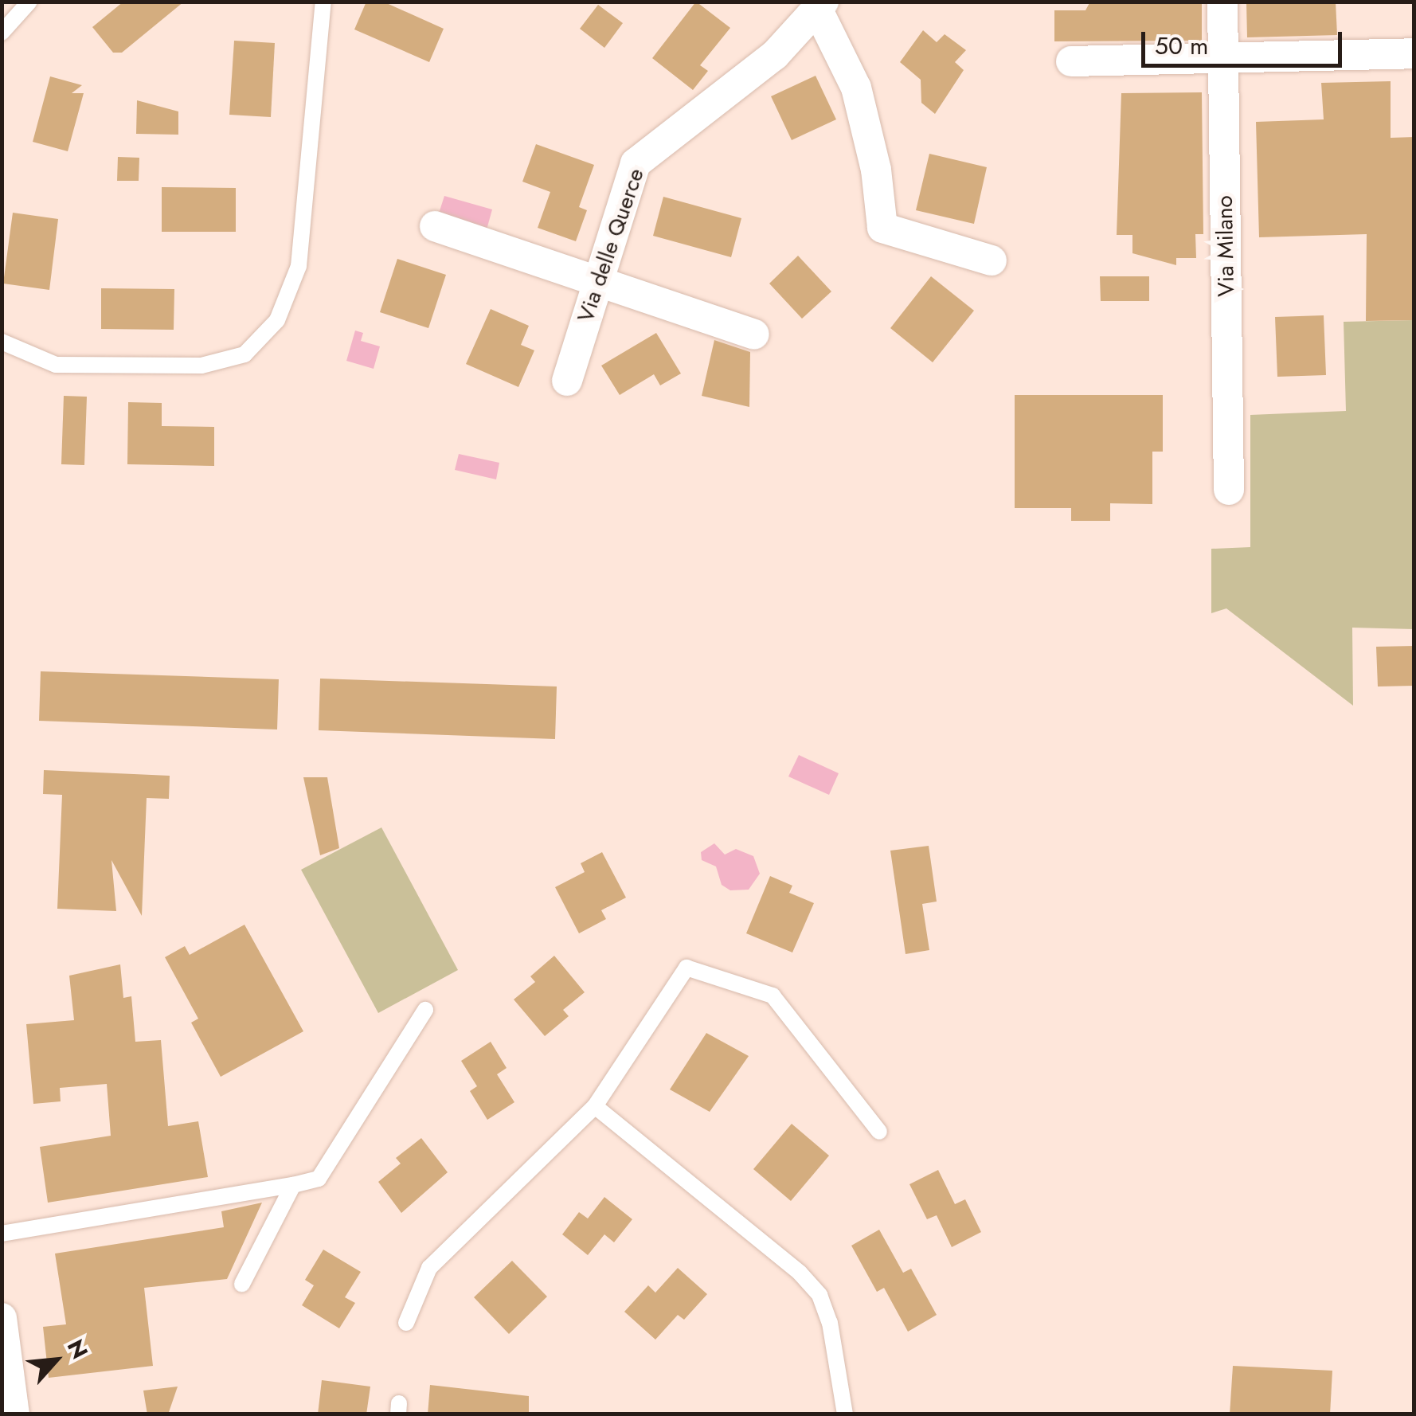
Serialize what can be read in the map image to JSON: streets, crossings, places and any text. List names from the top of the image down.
{
  "streets": {
    "street": ["Via delle Querce", "Via Milano"]
  },
  "scale_bar": "50 m",
  "north": "top right"
}
